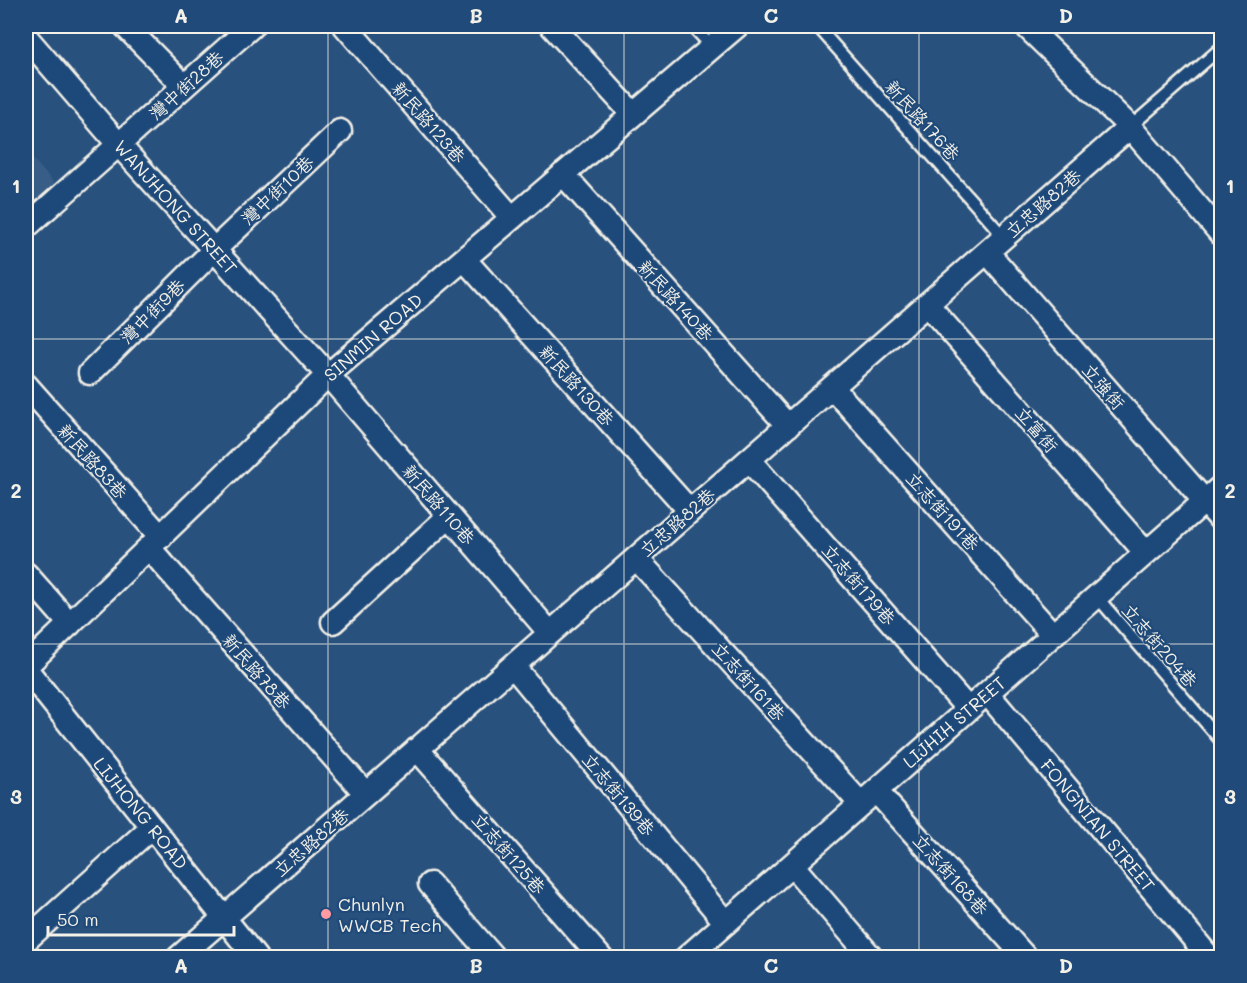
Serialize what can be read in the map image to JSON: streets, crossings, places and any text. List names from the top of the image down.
{
  "streets": {
    "street": [
      "灣中街28巷",
      "新民路123巷",
      "灣中街10巷",
      "立忠路82巷",
      "WANJHONG STREET",
      "新民路140巷",
      "灣中街9巷",
      "SINMIN ROAD",
      "新民路130巷",
      "立強街",
      "立富街",
      "新民路83巷",
      "新民路110巷",
      "立志街191巷",
      "立志街179巷",
      "新民路78巷",
      "立志街161巷",
      "LIJHIH STREET",
      "立志街139巷",
      "LIJHONG ROAD",
      "FONGNIAN STREET",
      "立志街125巷",
      "立志街168巷"
    ],
    "lane": ["新民路176巷", "立志街204巷"]
  },
  "crossings": [
    ["灣中街28巷", "WANJHONG STREET"],
    ["新民路176巷", "立忠路82巷"],
    ["新民路123巷", "SINMIN ROAD"],
    ["灣中街10巷", "WANJHONG STREET"],
    ["灣中街10巷", "灣中街9巷"],
    ["立忠路82巷", "新民路140巷"],
    ["立忠路82巷", "新民路130巷"],
    ["立忠路82巷", "立強街"],
    ["立忠路82巷", "立富街"],
    ["立忠路82巷", "新民路110巷"],
    ["立忠路82巷", "立志街191巷"],
    ["立忠路82巷", "立志街179巷"],
    ["立忠路82巷", "新民路78巷"],
    ["立忠路82巷", "立志街161巷"],
    ["立忠路82巷", "立志街139巷"],
    ["立忠路82巷", "LIJHONG ROAD"],
    ["立忠路82巷", "立志街125巷"],
    ["WANJHONG STREET", "灣中街9巷"],
    ["WANJHONG STREET", "SINMIN ROAD"],
    ["WANJHONG STREET", "新民路110巷"],
    ["新民路140巷", "SINMIN ROAD"],
    ["SINMIN ROAD", "新民路130巷"],
    ["SINMIN ROAD", "新民路83巷"],
    ["SINMIN ROAD", "新民路110巷"],
    ["SINMIN ROAD", "新民路78巷"],
    ["SINMIN ROAD", "LIJHONG ROAD"],
    ["立強街", "LIJHIH STREET"],
    ["立富街", "LIJHIH STREET"],
    ["新民路83巷", "新民路78巷"],
    ["立志街191巷", "LIJHIH STREET"],
    ["立志街179巷", "LIJHIH STREET"],
    ["立志街204巷", "LIJHIH STREET"],
    ["立志街161巷", "LIJHIH STREET"],
    ["立志街161巷", "立志街168巷"],
    ["LIJHIH STREET", "立志街139巷"],
    ["LIJHIH STREET", "FONGNIAN STREET"],
    ["LIJHIH STREET", "立志街168巷"]
  ],
  "places": ["Chunlyn WWCB Tech"],
  "scale_bar": "50 m",
  "grid": {
    "columns": [
      "A",
      "B",
      "C",
      "D"
    ],
    "rows": ["1", "2", "3"]
  }
}
